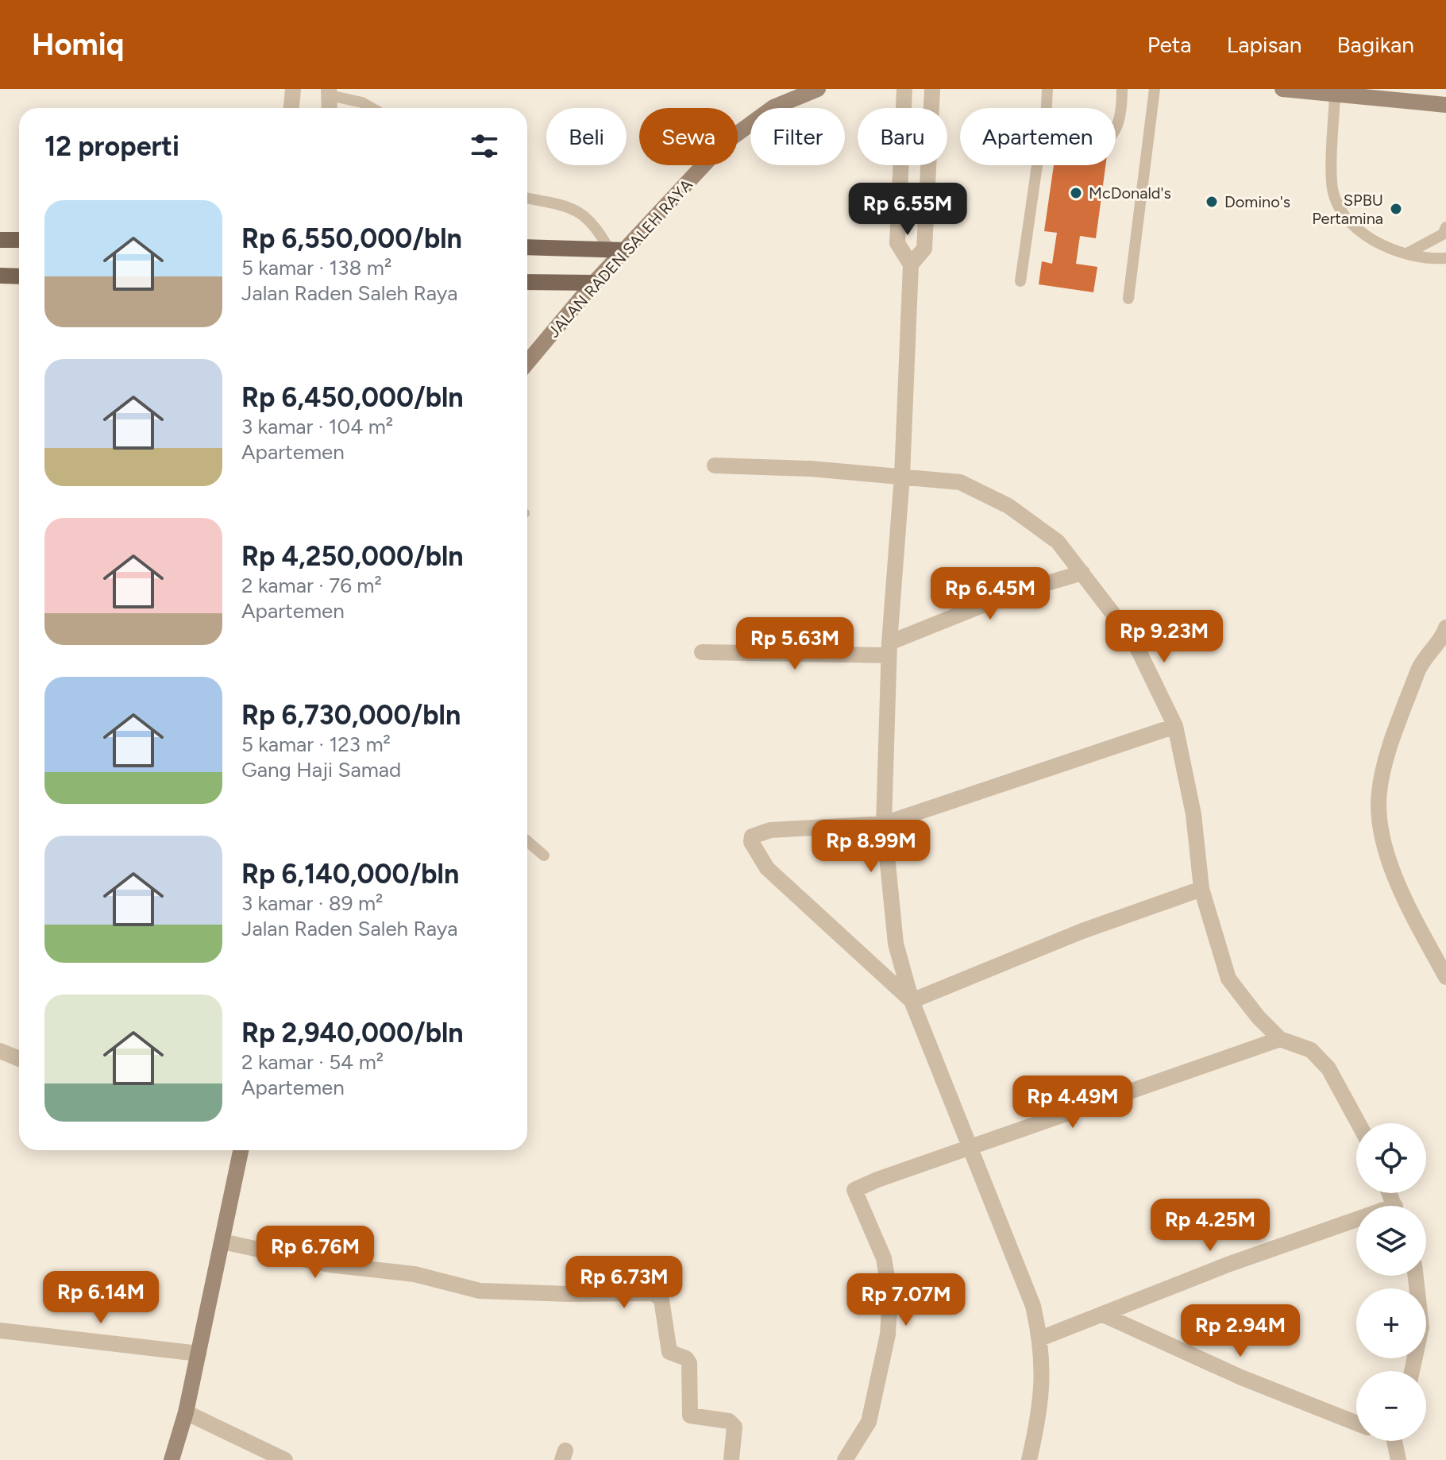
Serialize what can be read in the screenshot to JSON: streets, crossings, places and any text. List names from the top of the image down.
{
  "streets": {
    "main road": ["JALAN RADEN SALEH RAYA"]
  },
  "places": ["McDonald's", "Domino's", "SPBU Pertamina"],
  "page": {
    "header": "Homiq",
    "nav": ["Peta", "Lapisan", "Bagikan"],
    "chip": [
      "Beli",
      "Sewa",
      "Filter",
      "Baru",
      "Apartemen"
    ],
    "heading": "12 properti",
    "price": [
      "Rp 6.55M",
      "Rp 6.45M",
      "Rp 9.23M",
      "Rp 5.63M",
      "Rp 8.99M",
      "Rp 4.49M",
      "Rp 4.25M",
      "Rp 6.76M",
      "Rp 6.73M",
      "Rp 6.14M",
      "Rp 7.07M",
      "Rp 2.94M"
    ],
    "list": [
      {
        "name": "Rp 6,550,000/bln",
        "note": "5 kamar · 138 m² · Jalan Raden Saleh Raya"
      },
      {
        "name": "Rp 6,450,000/bln",
        "note": "3 kamar · 104 m² · Apartemen"
      },
      {
        "name": "Rp 4,250,000/bln",
        "note": "2 kamar · 76 m² · Apartemen"
      },
      {
        "name": "Rp 6,730,000/bln",
        "note": "5 kamar · 123 m² · Gang Haji Samad"
      },
      {
        "name": "Rp 6,140,000/bln",
        "note": "3 kamar · 89 m² · Jalan Raden Saleh Raya"
      },
      {
        "name": "Rp 2,940,000/bln",
        "note": "2 kamar · 54 m² · Apartemen"
      }
    ],
    "map_buttons": ["+", "−"]
  }
}
